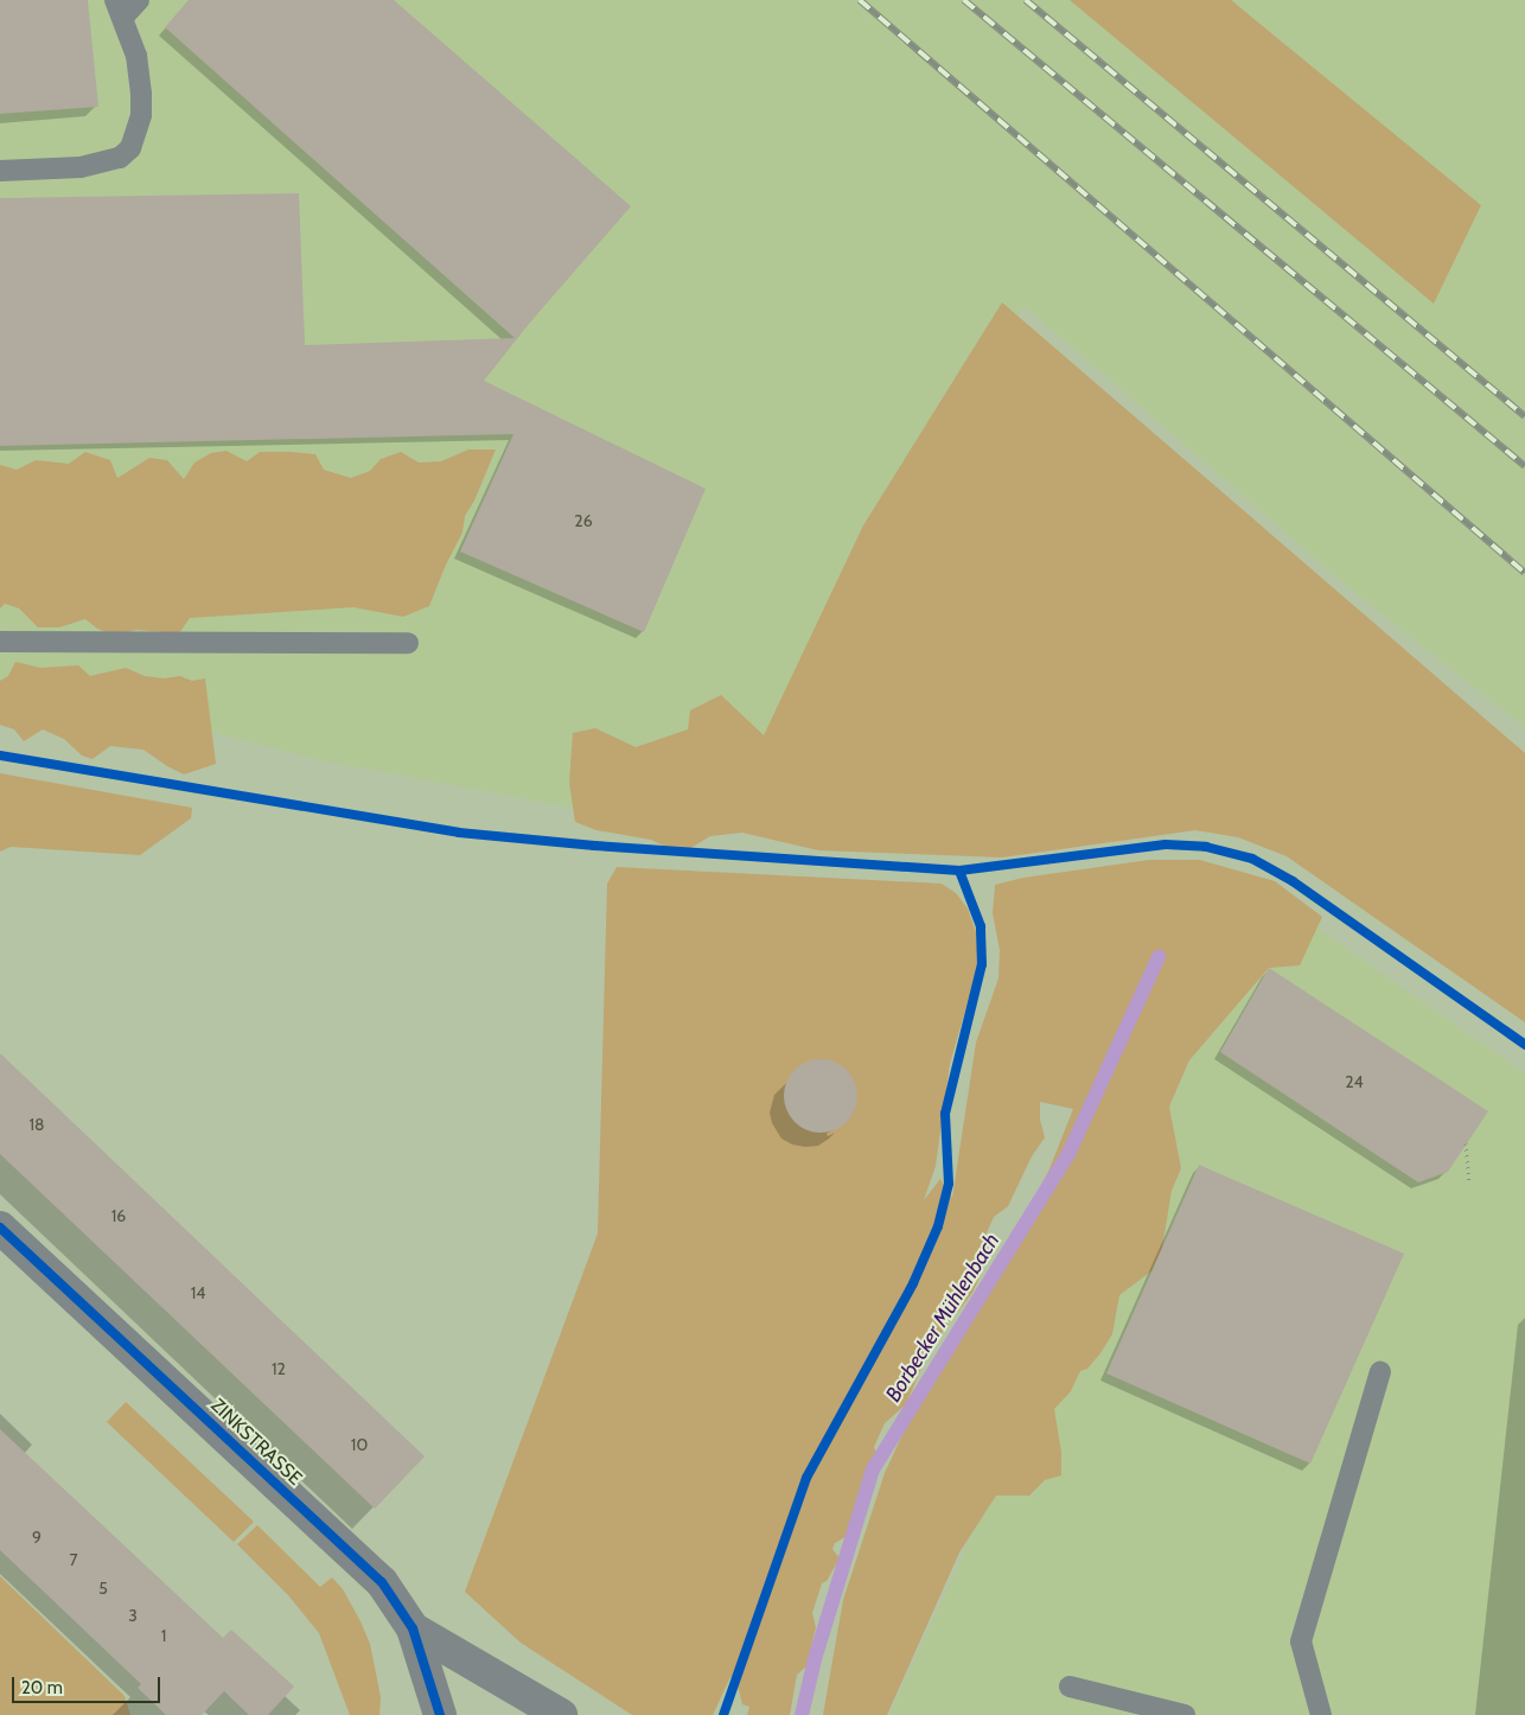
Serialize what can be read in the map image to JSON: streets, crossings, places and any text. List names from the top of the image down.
{
  "streets": {
    "street": ["ZINKSTRASSE"]
  },
  "water": ["Borbecker Mühlenbach"],
  "house_numbers": [
    "26",
    "24",
    "18",
    "16",
    "14",
    "12",
    "10",
    "9",
    "7",
    "5",
    "3",
    "1"
  ],
  "scale_bar": "20 m"
}
